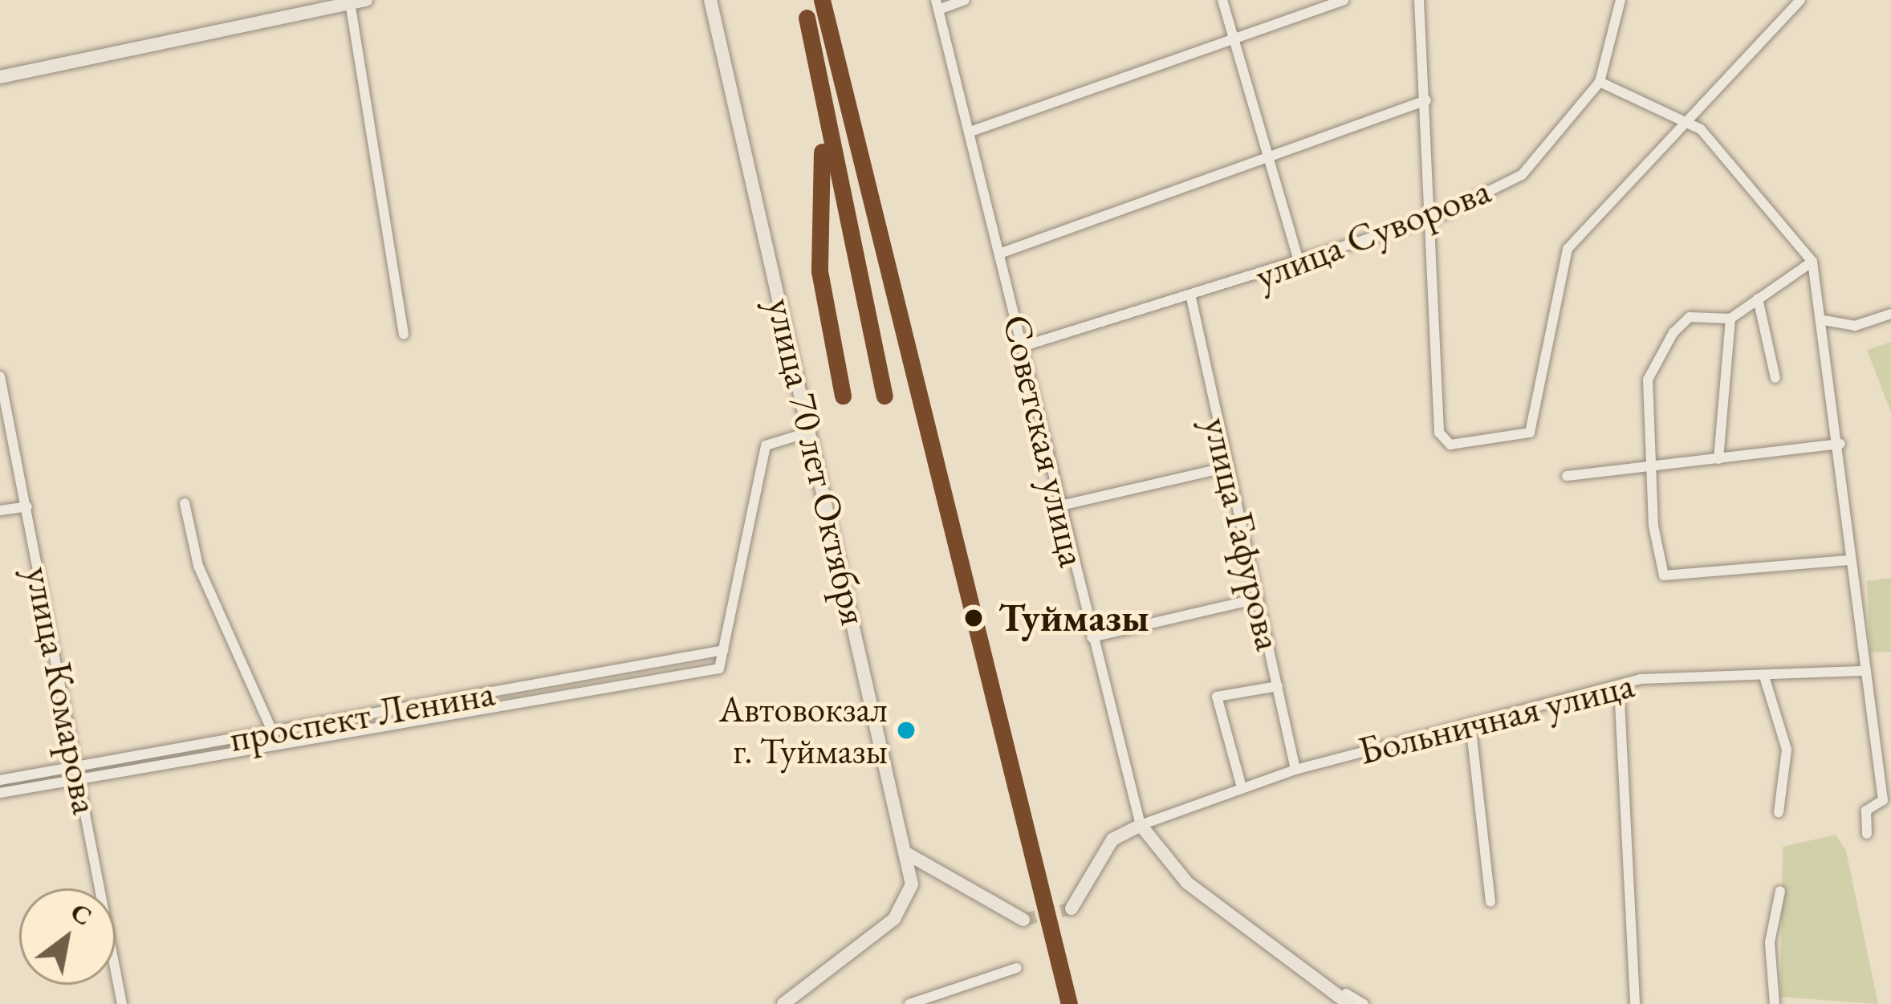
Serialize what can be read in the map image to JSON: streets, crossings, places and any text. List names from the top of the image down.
{
  "streets": {
    "main road": ["Советская улица", "улица 70 лет Октября"],
    "street": [
      "улица Суворова",
      "улица Гафурова",
      "улица Комарова",
      "проспект Ленина",
      "Больничная улица"
    ]
  },
  "crossings": [
    ["улица Суворова", "Советская улица"],
    ["улица Суворова", "улица Гафурова"],
    ["Советская улица", "Больничная улица"],
    ["улица Гафурова", "Больничная улица"],
    ["улица Комарова", "проспект Ленина"]
  ],
  "places": ["Туймазы", "Автовокзал г. Туймазы"],
  "north": "top right"
}
